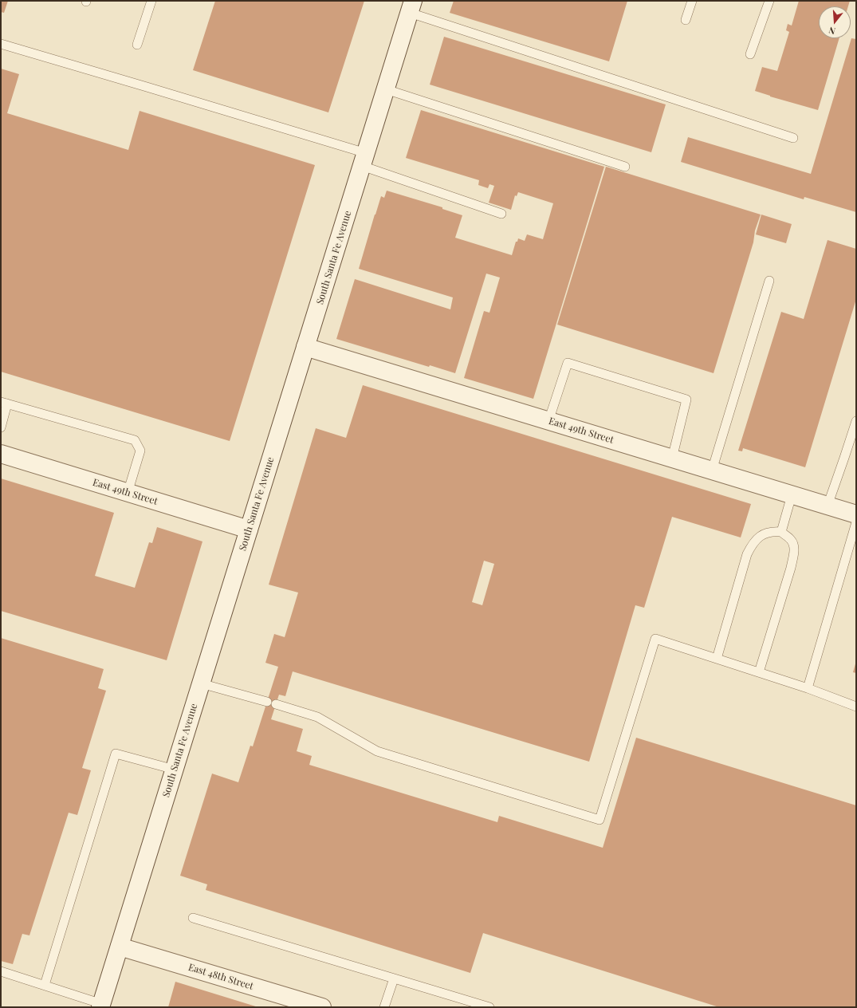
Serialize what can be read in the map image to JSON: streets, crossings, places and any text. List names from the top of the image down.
{
  "streets": {
    "street": ["South Santa Fe Avenue", "East 49th Street", "East 48th Street"]
  },
  "crossings": [
    ["South Santa Fe Avenue", "East 49th Street"],
    ["South Santa Fe Avenue", "East 48th Street"]
  ],
  "north": "bottom"
}
